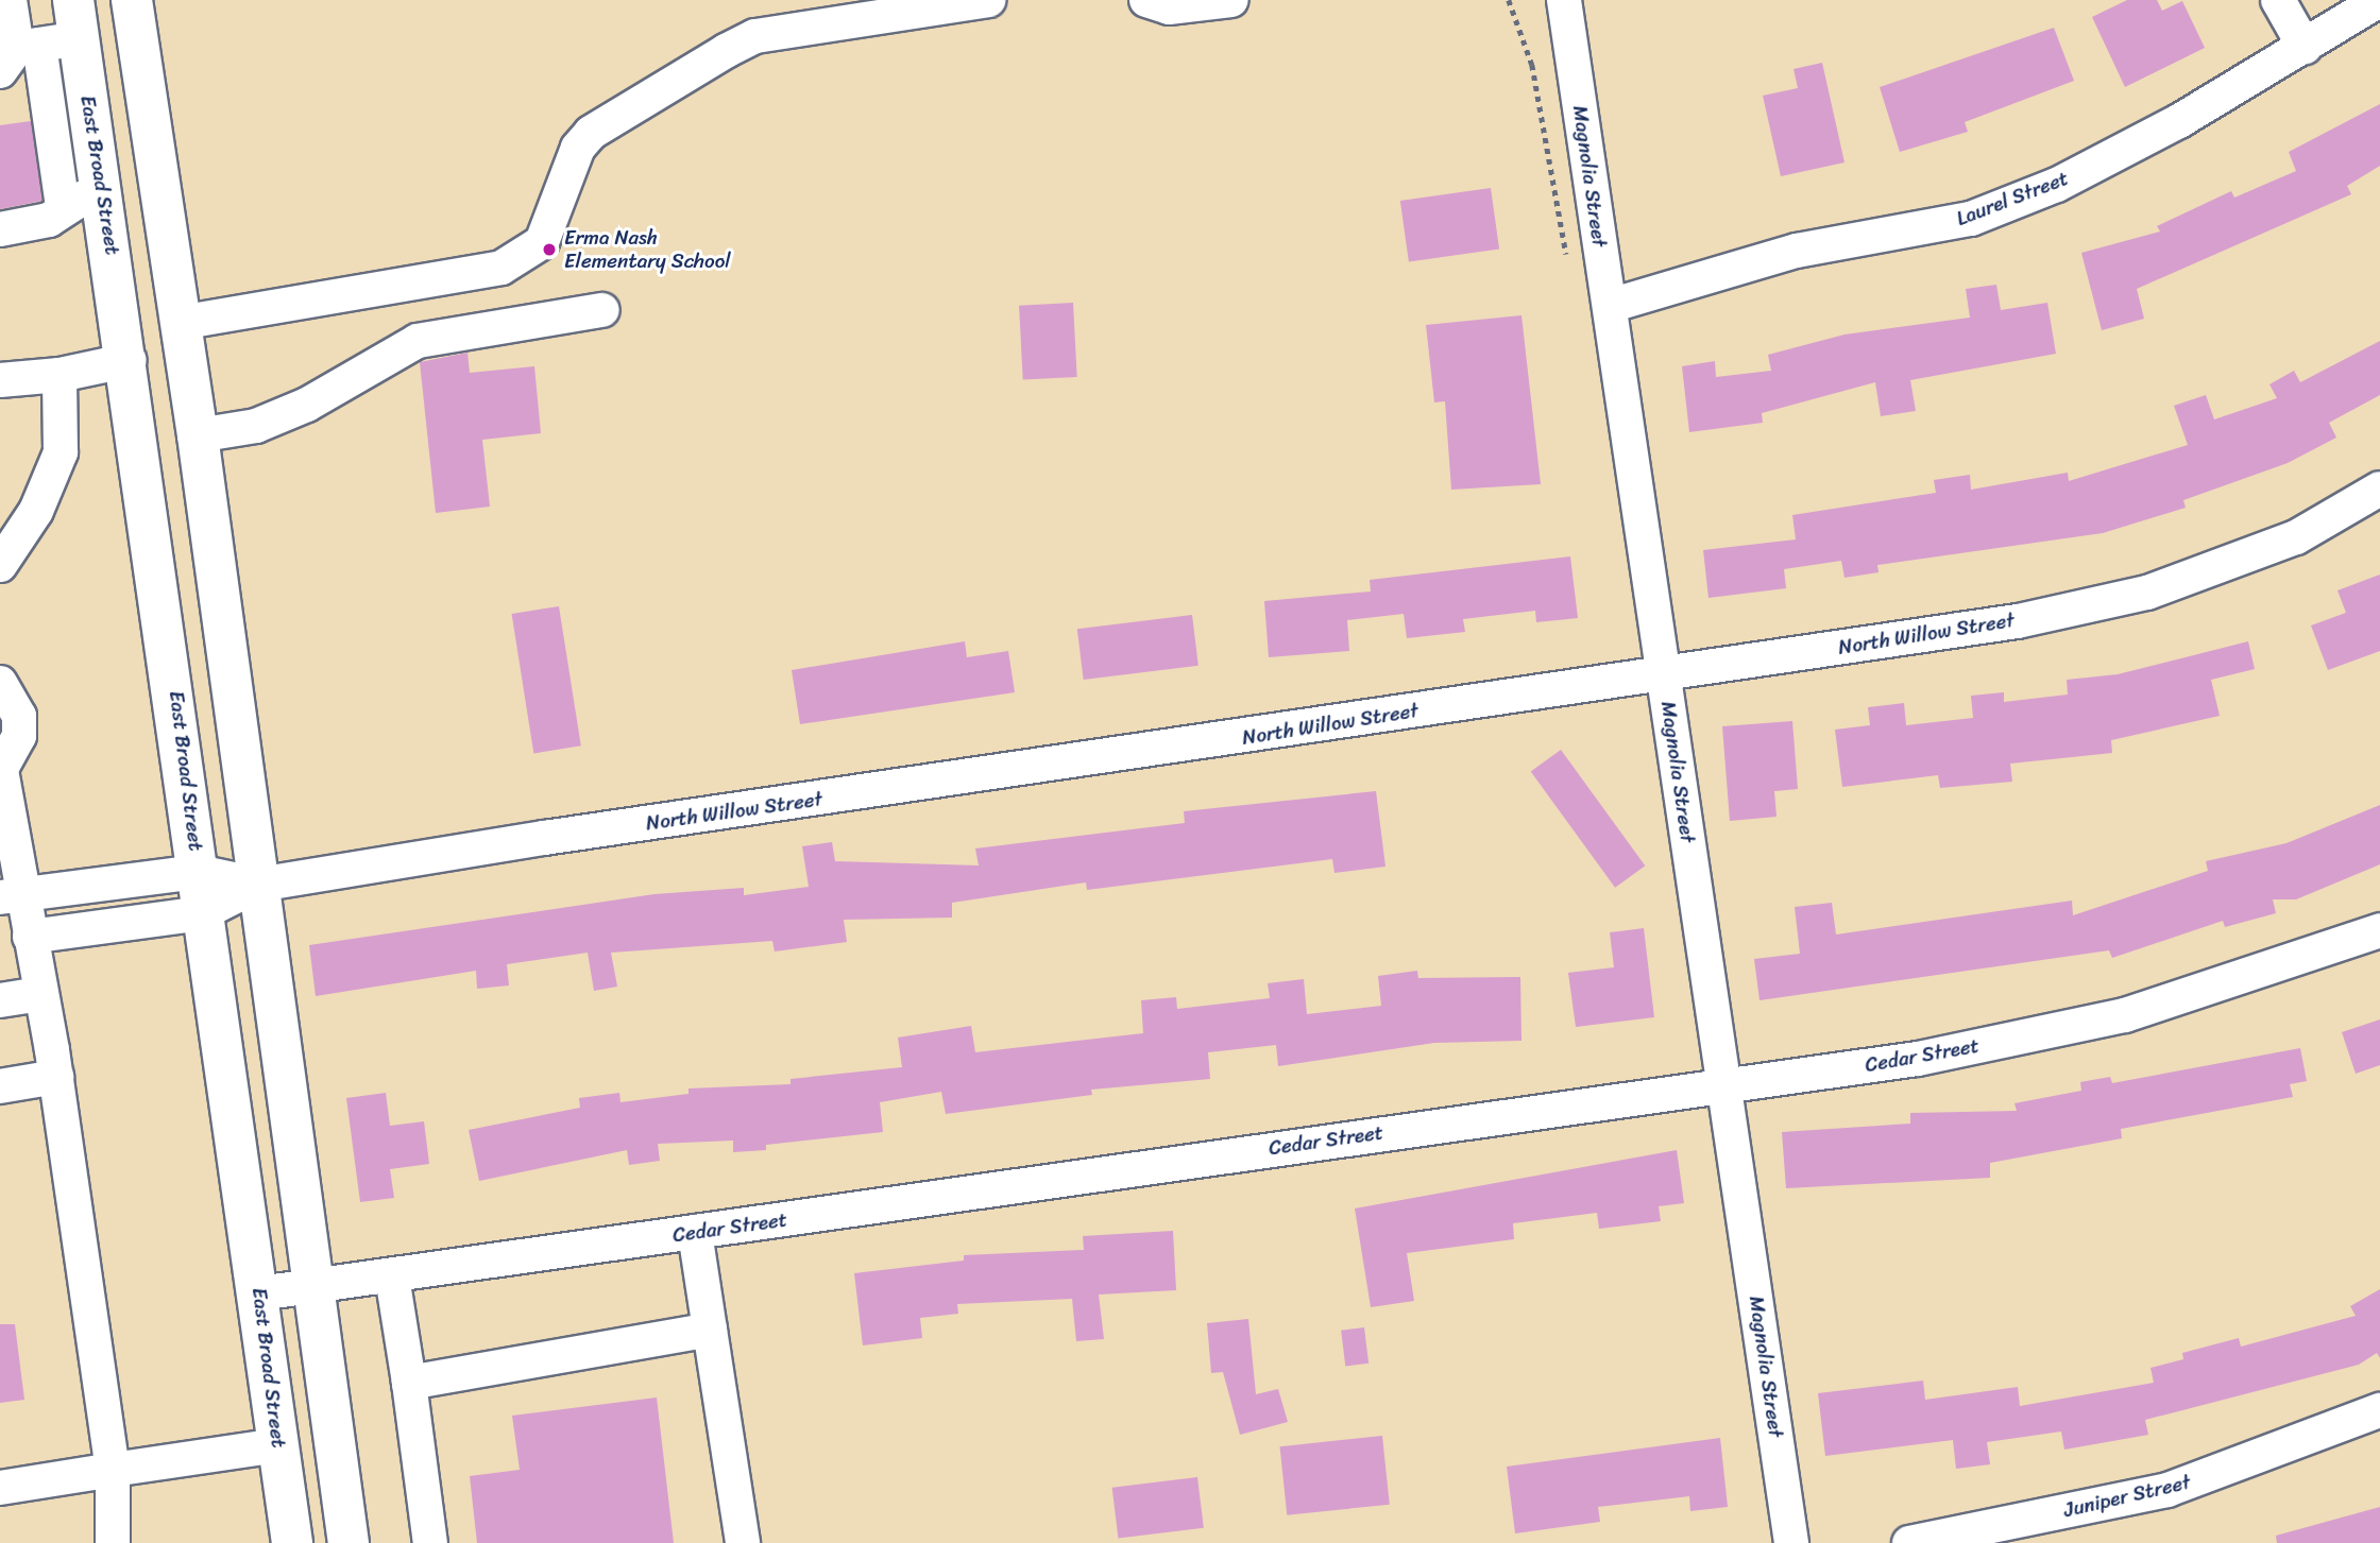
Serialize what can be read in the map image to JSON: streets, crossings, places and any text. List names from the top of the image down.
{
  "streets": {
    "main road": ["East Broad Street"],
    "street": [
      "Magnolia Street",
      "Laurel Street",
      "North Willow Street",
      "Cedar Street",
      "Juniper Street"
    ]
  },
  "crossings": [
    ["East Broad Street", "North Willow Street"],
    ["East Broad Street", "Cedar Street"],
    ["Magnolia Street", "Laurel Street"],
    ["Magnolia Street", "North Willow Street"],
    ["Magnolia Street", "Cedar Street"]
  ],
  "places": ["Erma Nash Elementary School"]
}
